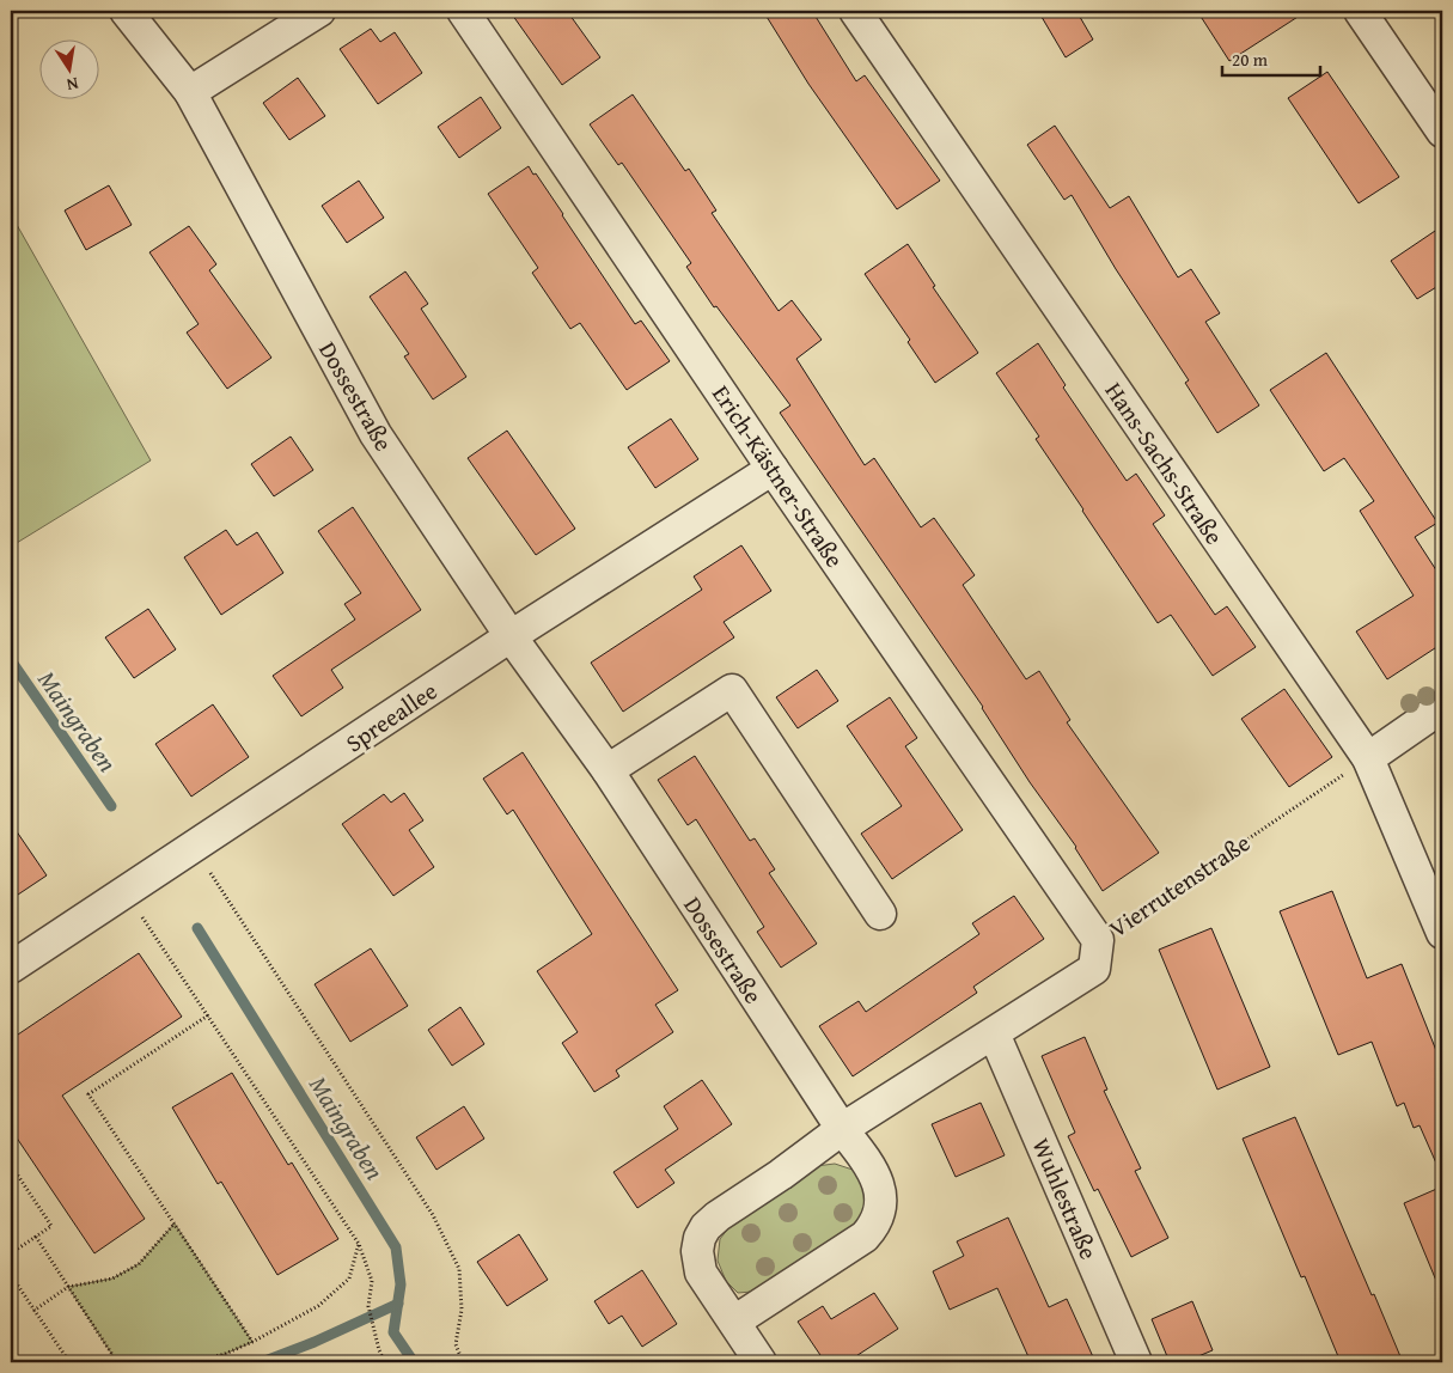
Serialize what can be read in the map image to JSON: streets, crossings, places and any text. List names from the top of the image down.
{
  "streets": {
    "street": [
      "Dossestraße",
      "Hans-Sachs-Straße",
      "Erich-Kästner-Straße",
      "Spreeallee",
      "Vierrutenstraße",
      "Wuhlestraße"
    ]
  },
  "crossings": [
    ["Dossestraße", "Spreeallee"],
    ["Dossestraße", "Vierrutenstraße"],
    ["Hans-Sachs-Straße", "Vierrutenstraße"],
    ["Erich-Kästner-Straße", "Spreeallee"],
    ["Erich-Kästner-Straße", "Vierrutenstraße"],
    ["Vierrutenstraße", "Wuhlestraße"]
  ],
  "water": ["Maingraben"],
  "scale_bar": "20 m",
  "north": "bottom"
}
